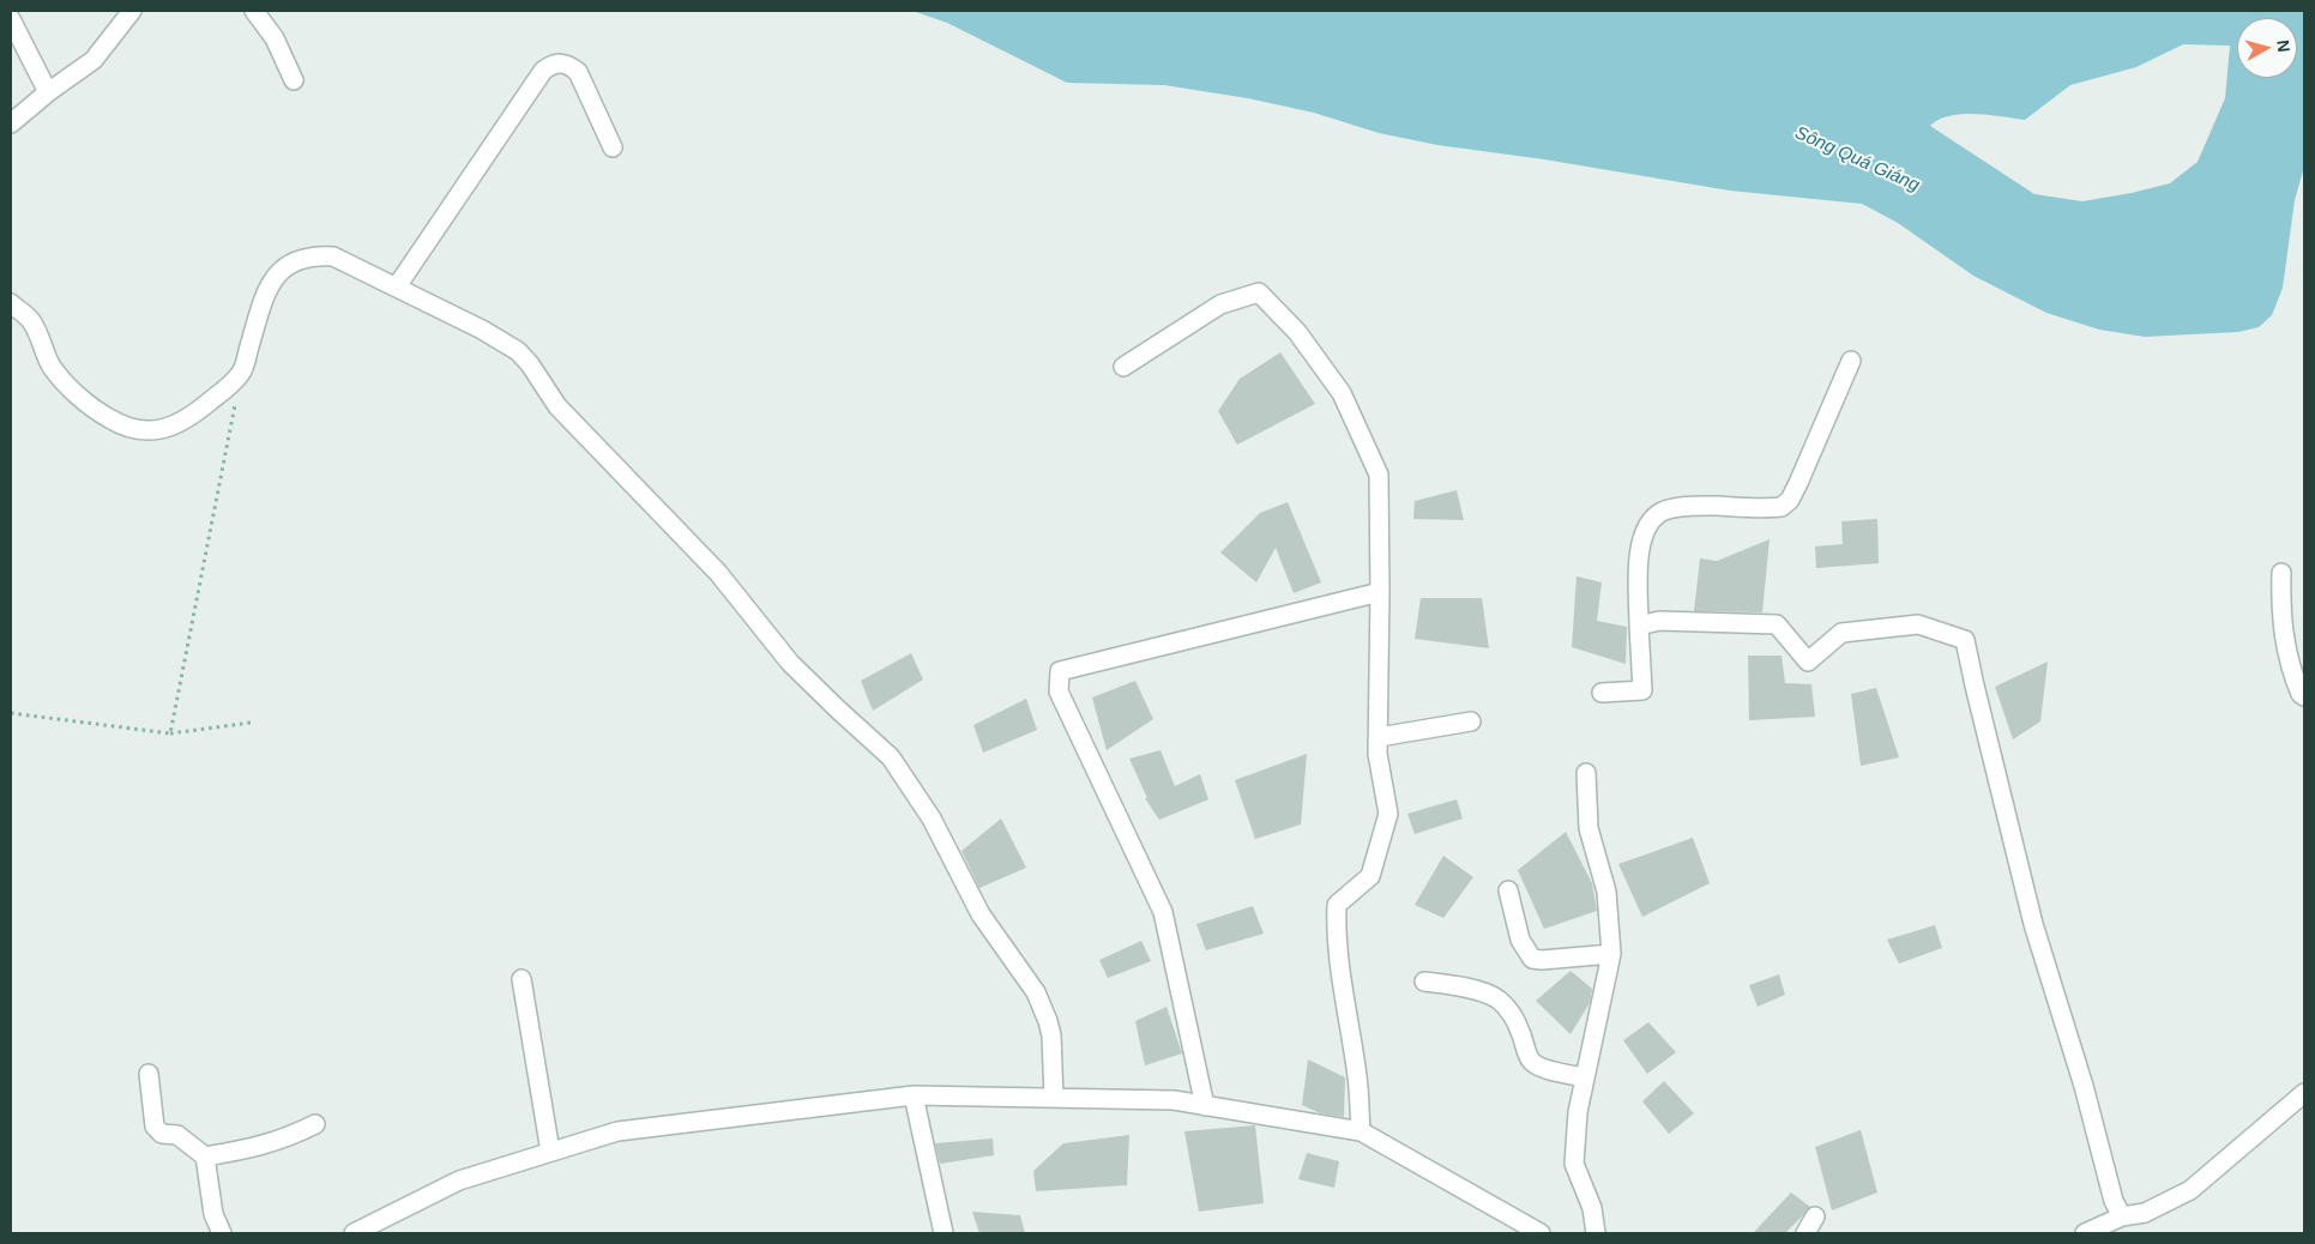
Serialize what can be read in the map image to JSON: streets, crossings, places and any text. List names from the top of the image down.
{
  "water": ["Sông Quá Giáng"],
  "north": "right"
}
